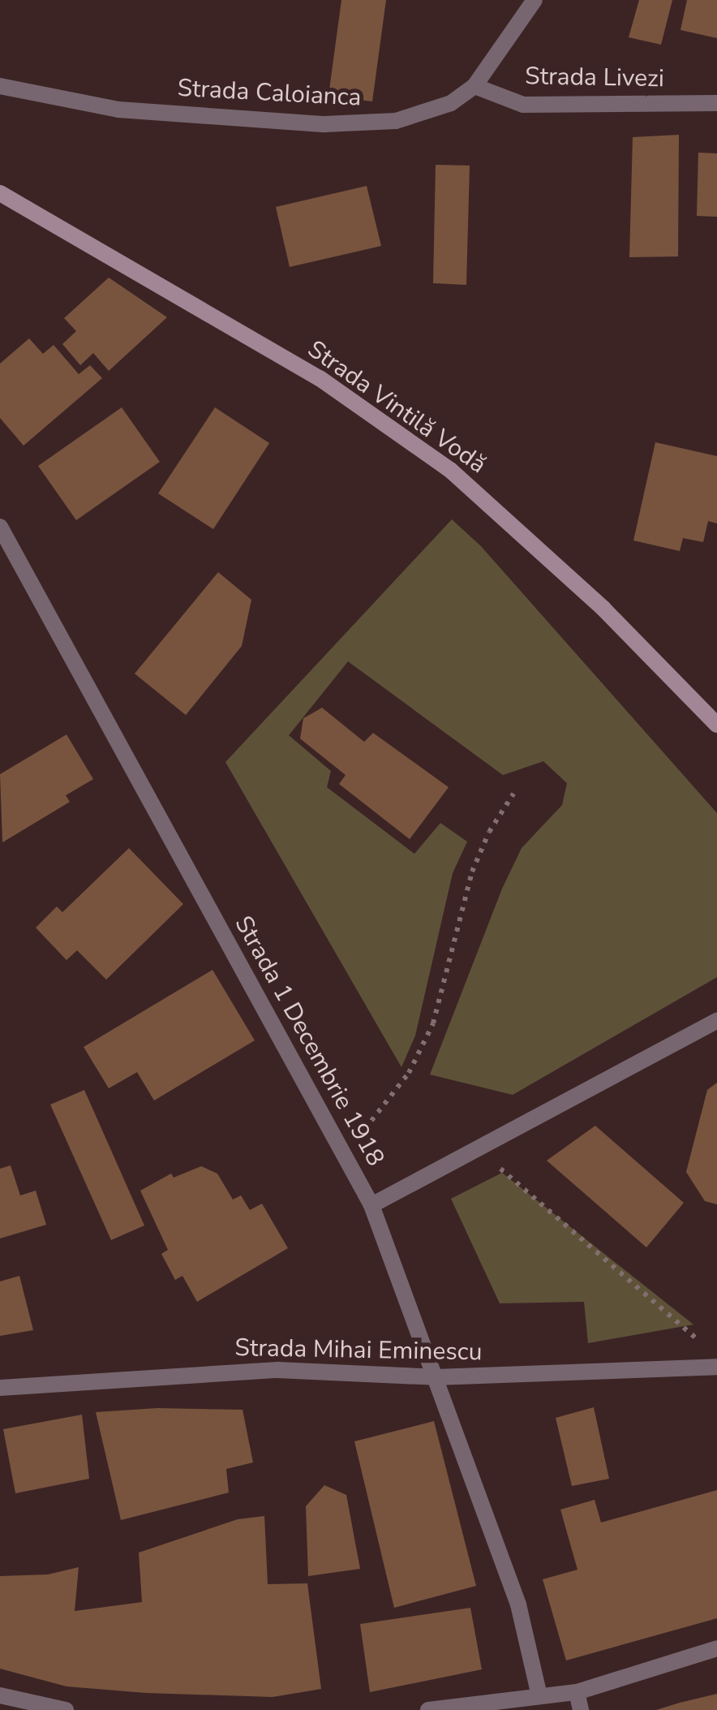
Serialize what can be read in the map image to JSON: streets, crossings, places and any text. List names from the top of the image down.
{
  "streets": {
    "main road": ["Strada Vintilă Vodă"],
    "street": [
      "Strada Livezi",
      "Strada Caloianca",
      "Strada 1 Decembrie 1918",
      "Strada Mihai Eminescu"
    ]
  },
  "crossings": [
    ["Strada Livezi", "Strada Caloianca"],
    ["Strada 1 Decembrie 1918", "Strada Mihai Eminescu"]
  ]
}
